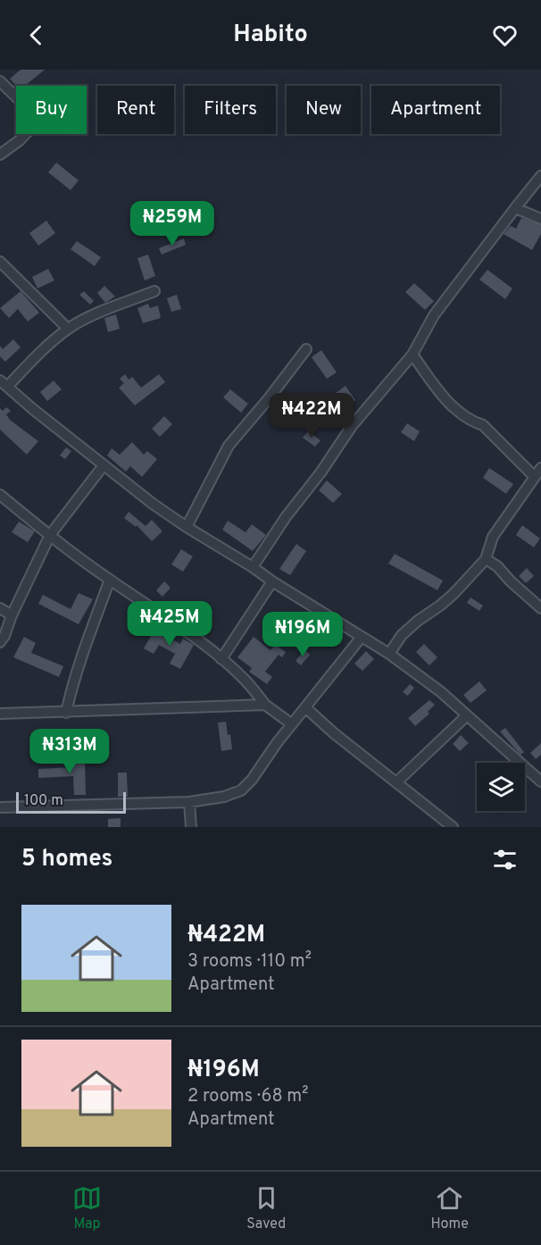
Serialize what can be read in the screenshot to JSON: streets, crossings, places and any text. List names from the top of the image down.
{
  "scale_bar": "100 m",
  "page": {
    "header": "Habito",
    "chip": [
      "Buy",
      "Rent",
      "Filters",
      "New",
      "Apartment"
    ],
    "price": [
      "₦259M",
      "₦422M",
      "₦425M",
      "₦196M",
      "₦313M"
    ],
    "scale": "100 m",
    "heading": "5 homes",
    "list": [
      {
        "name": "₦422M",
        "note": "3 rooms · 110 m² · Apartment"
      },
      {
        "name": "₦196M",
        "note": "2 rooms · 68 m² · Apartment"
      }
    ],
    "tabs": ["Map", "Saved", "Home"]
  }
}
